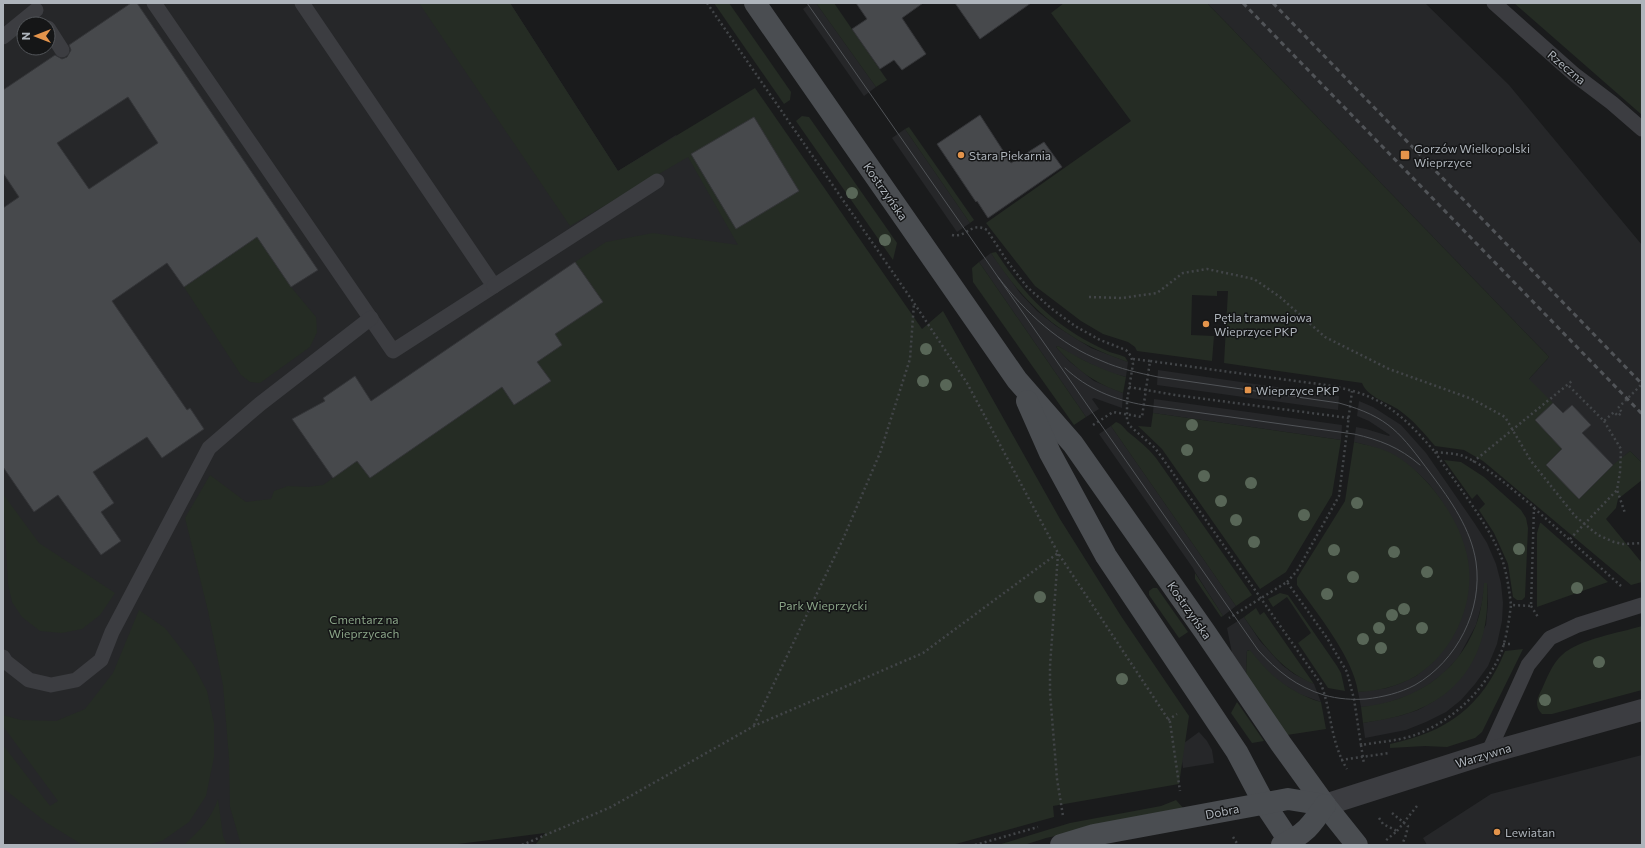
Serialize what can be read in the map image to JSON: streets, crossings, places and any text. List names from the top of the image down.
{
  "streets": {
    "main road": ["Kostrzyńska", "Dobra"],
    "street": ["Warzywna"],
    "lane": ["Rzeczna"]
  },
  "crossings": [
    ["Kostrzyńska", "Warzywna"],
    ["Kostrzyńska", "Dobra"],
    ["Warzywna", "Dobra"]
  ],
  "parks": ["Park Wieprzycki", "Cmentarz na Wieprzycach"],
  "places": {
    "other": ["Stara Piekarnia", "Pętla tramwajowa Wieprzyce PKP", "Lewiatan"],
    "transit": ["Gorzów Wielkopolski Wieprzyce", "Wieprzyce PKP"]
  },
  "north": "left"
}
